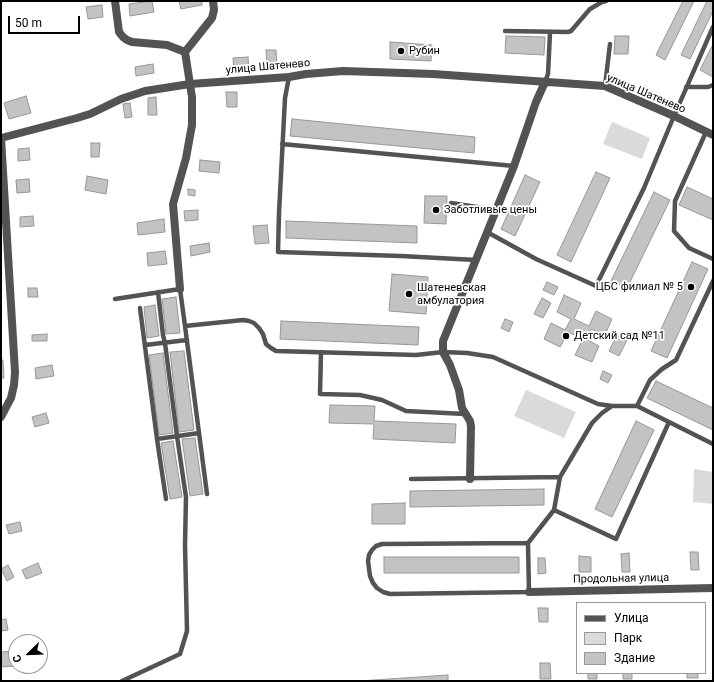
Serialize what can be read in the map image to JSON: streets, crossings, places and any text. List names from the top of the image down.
{
  "streets": {
    "street": ["улица Шатенево", "Продольная улица"]
  },
  "places": [
    "Рубин",
    "Заботливые цены",
    "ЦБС филиал № 5",
    "Шатеневская амбулатория",
    "Детский сад №11"
  ],
  "legend": ["Улица", "Парк", "Здание"],
  "scale_bar": "50 m",
  "north": "bottom left"
}
